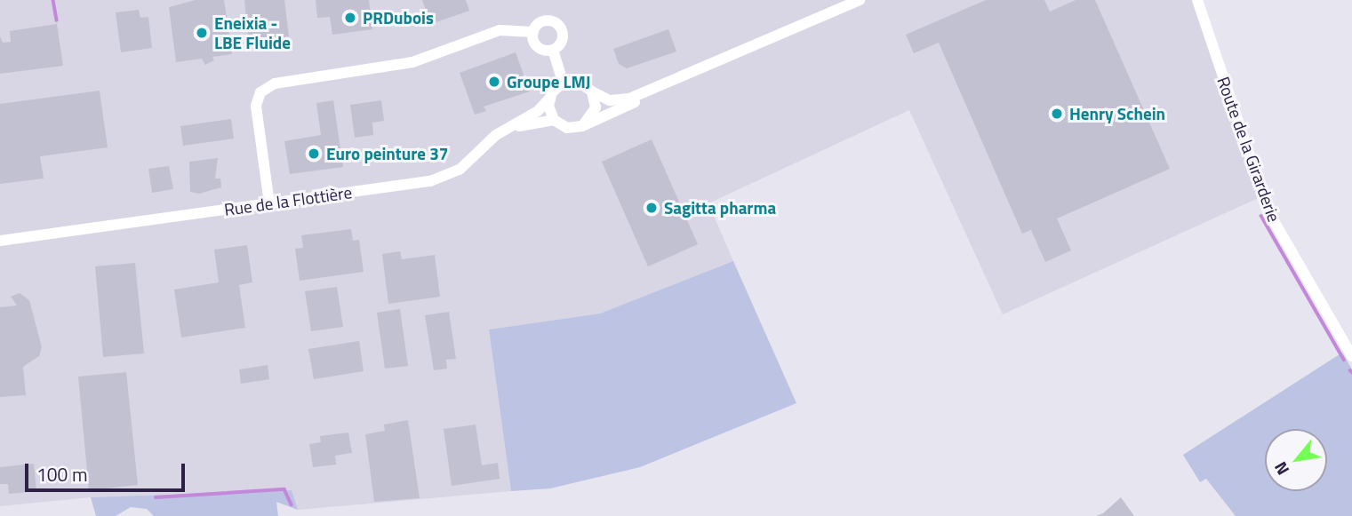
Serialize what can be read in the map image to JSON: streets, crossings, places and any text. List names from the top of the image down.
{
  "streets": {
    "street": ["Route de la Girarderie", "Rue de la Flottière"]
  },
  "places": [
    "PRDubois",
    "Eneixia - LBE Fluide",
    "Groupe LMJ",
    "Henry Schein",
    "Euro peinture 37",
    "Sagitta pharma"
  ],
  "scale_bar": "100 m",
  "north": "bottom left"
}
